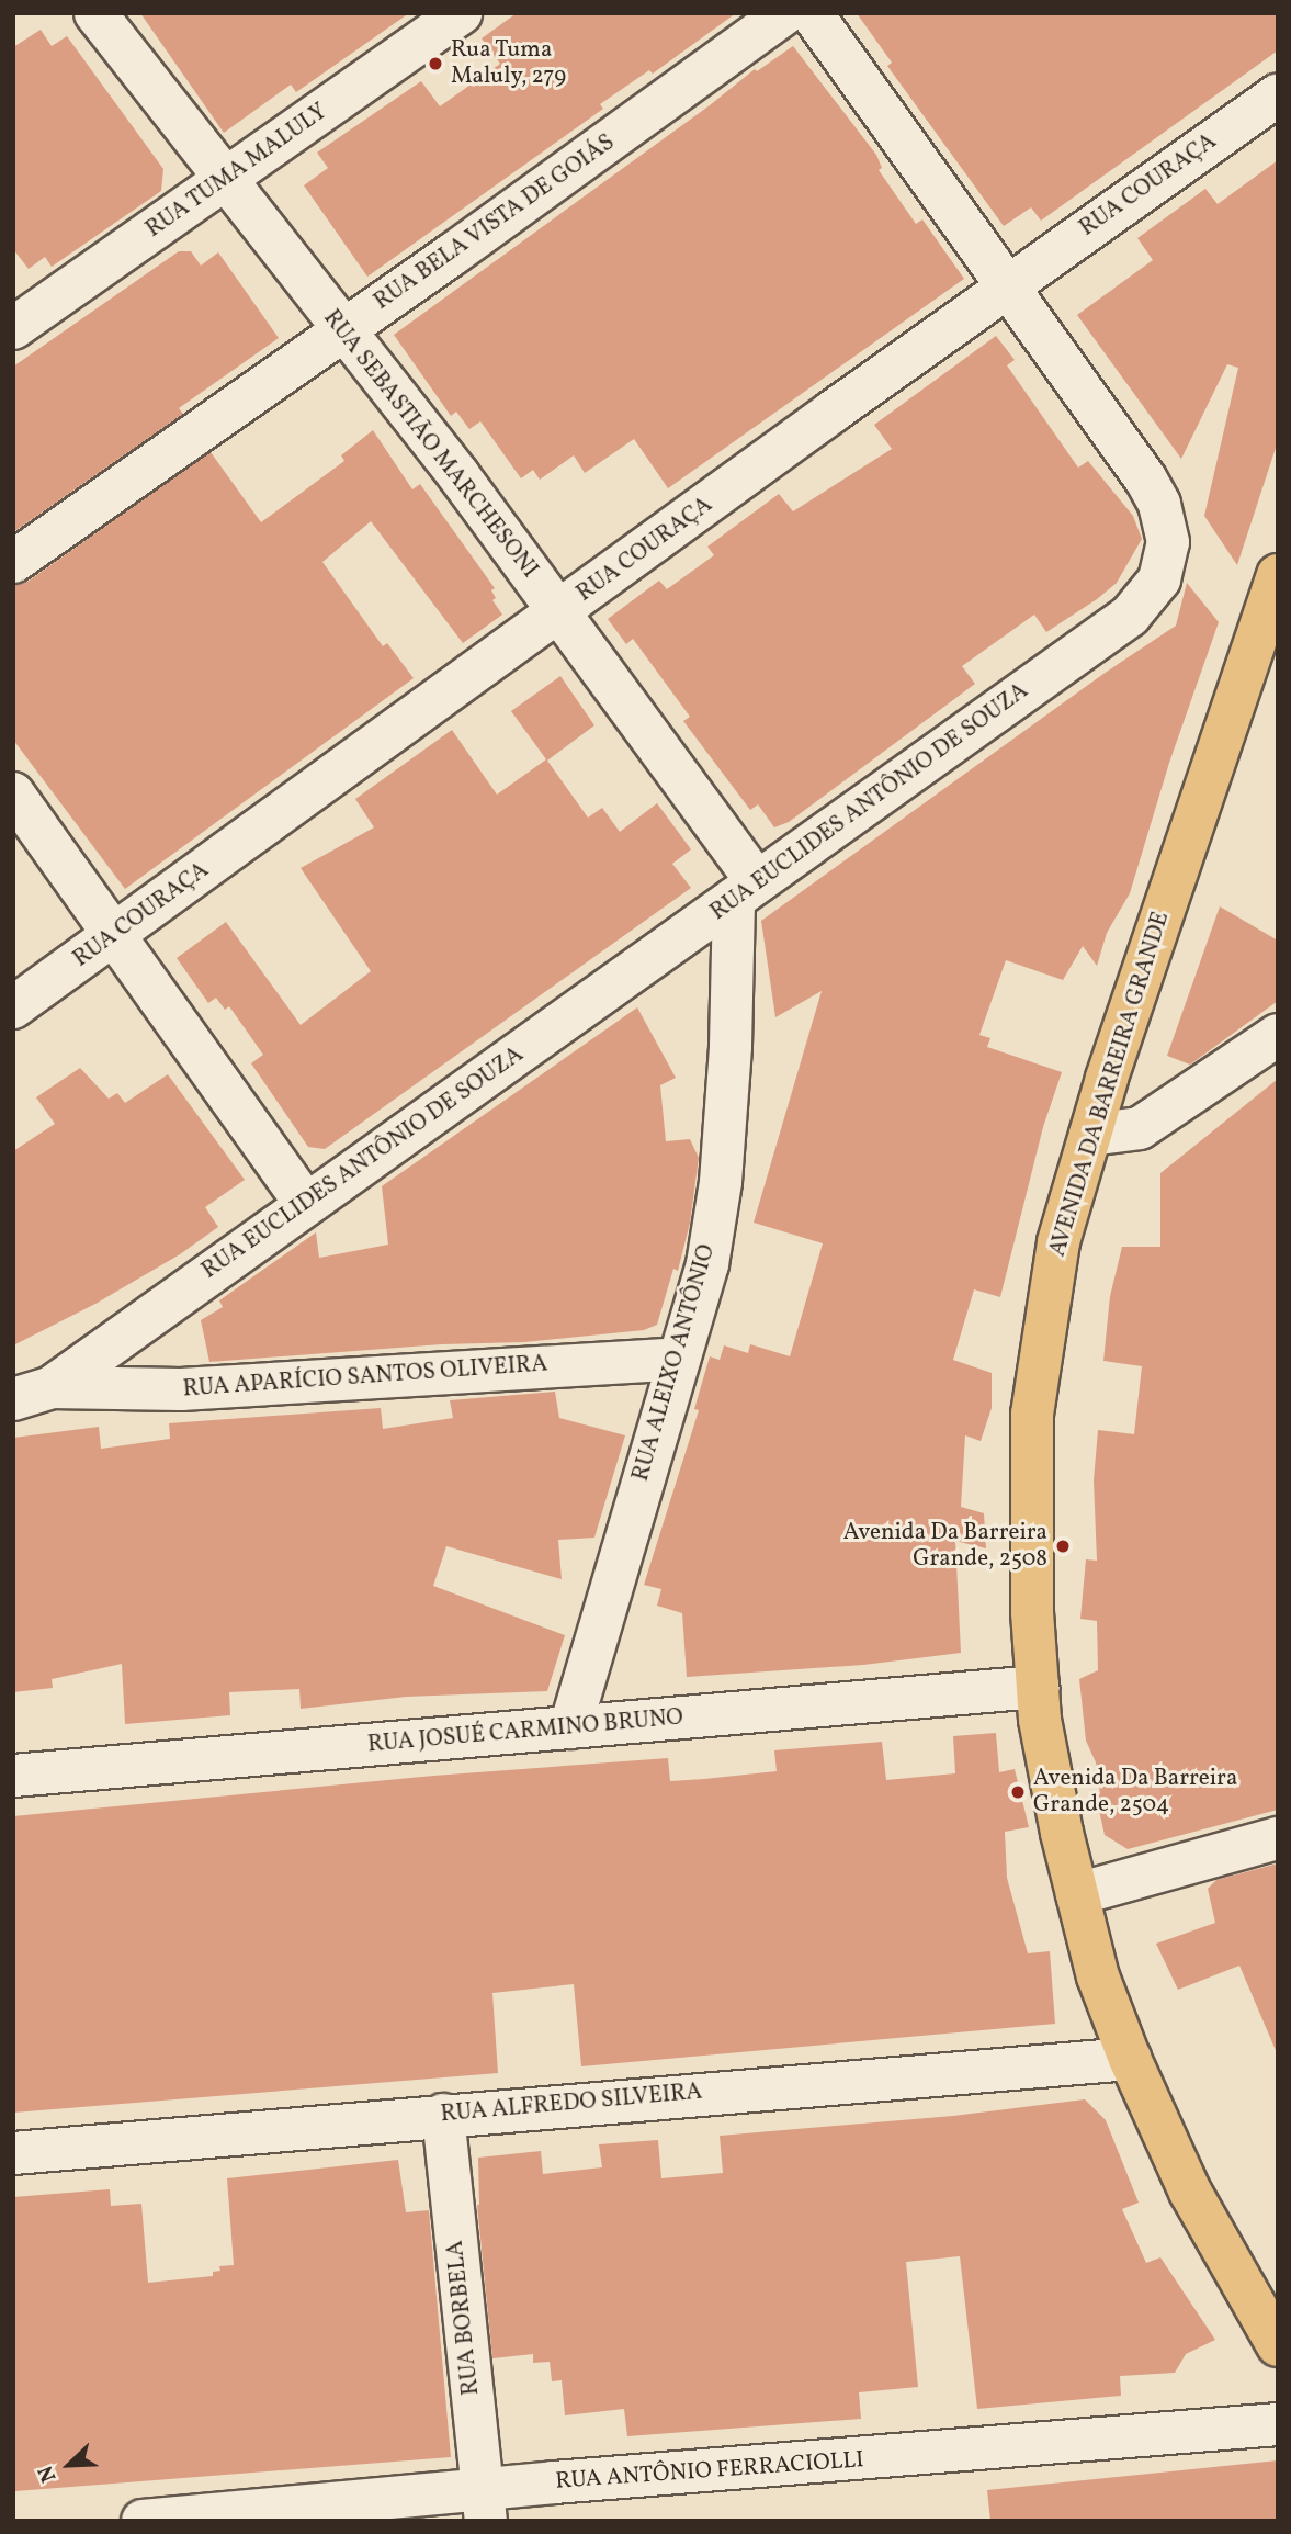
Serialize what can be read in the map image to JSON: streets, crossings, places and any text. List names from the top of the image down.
{
  "streets": {
    "main road": ["AVENIDA DA BARREIRA GRANDE"],
    "street": [
      "RUA TUMA MALULY",
      "RUA COURAÇA",
      "RUA BELA VISTA DE GOIÁS",
      "RUA SEBASTIÃO MARCHESONI",
      "RUA EUCLIDES ANTÔNIO DE SOUZA",
      "RUA ALEIXO ANTÔNIO",
      "RUA APARÍCIO SANTOS OLIVEIRA",
      "RUA JOSUÉ CARMINO BRUNO",
      "RUA ALFREDO SILVEIRA",
      "RUA BORBELA",
      "RUA ANTÔNIO FERRACIOLLI"
    ]
  },
  "crossings": [
    ["RUA TUMA MALULY", "RUA SEBASTIÃO MARCHESONI"],
    ["RUA COURAÇA", "RUA SEBASTIÃO MARCHESONI"],
    ["RUA COURAÇA", "RUA EUCLIDES ANTÔNIO DE SOUZA"],
    ["RUA BELA VISTA DE GOIÁS", "RUA SEBASTIÃO MARCHESONI"],
    ["RUA SEBASTIÃO MARCHESONI", "RUA EUCLIDES ANTÔNIO DE SOUZA"],
    ["RUA SEBASTIÃO MARCHESONI", "RUA ALEIXO ANTÔNIO"],
    ["RUA EUCLIDES ANTÔNIO DE SOUZA", "RUA ALEIXO ANTÔNIO"],
    ["RUA EUCLIDES ANTÔNIO DE SOUZA", "RUA APARÍCIO SANTOS OLIVEIRA"],
    ["AVENIDA DA BARREIRA GRANDE", "RUA JOSUÉ CARMINO BRUNO"],
    ["AVENIDA DA BARREIRA GRANDE", "RUA ALFREDO SILVEIRA"],
    ["RUA ALEIXO ANTÔNIO", "RUA APARÍCIO SANTOS OLIVEIRA"],
    ["RUA ALEIXO ANTÔNIO", "RUA JOSUÉ CARMINO BRUNO"],
    ["RUA ALFREDO SILVEIRA", "RUA BORBELA"],
    ["RUA BORBELA", "RUA ANTÔNIO FERRACIOLLI"]
  ],
  "places": ["Rua Tuma Maluly, 279", "Avenida Da Barreira Grande, 2508", "Avenida Da Barreira Grande, 2504"],
  "north": "bottom left"
}
